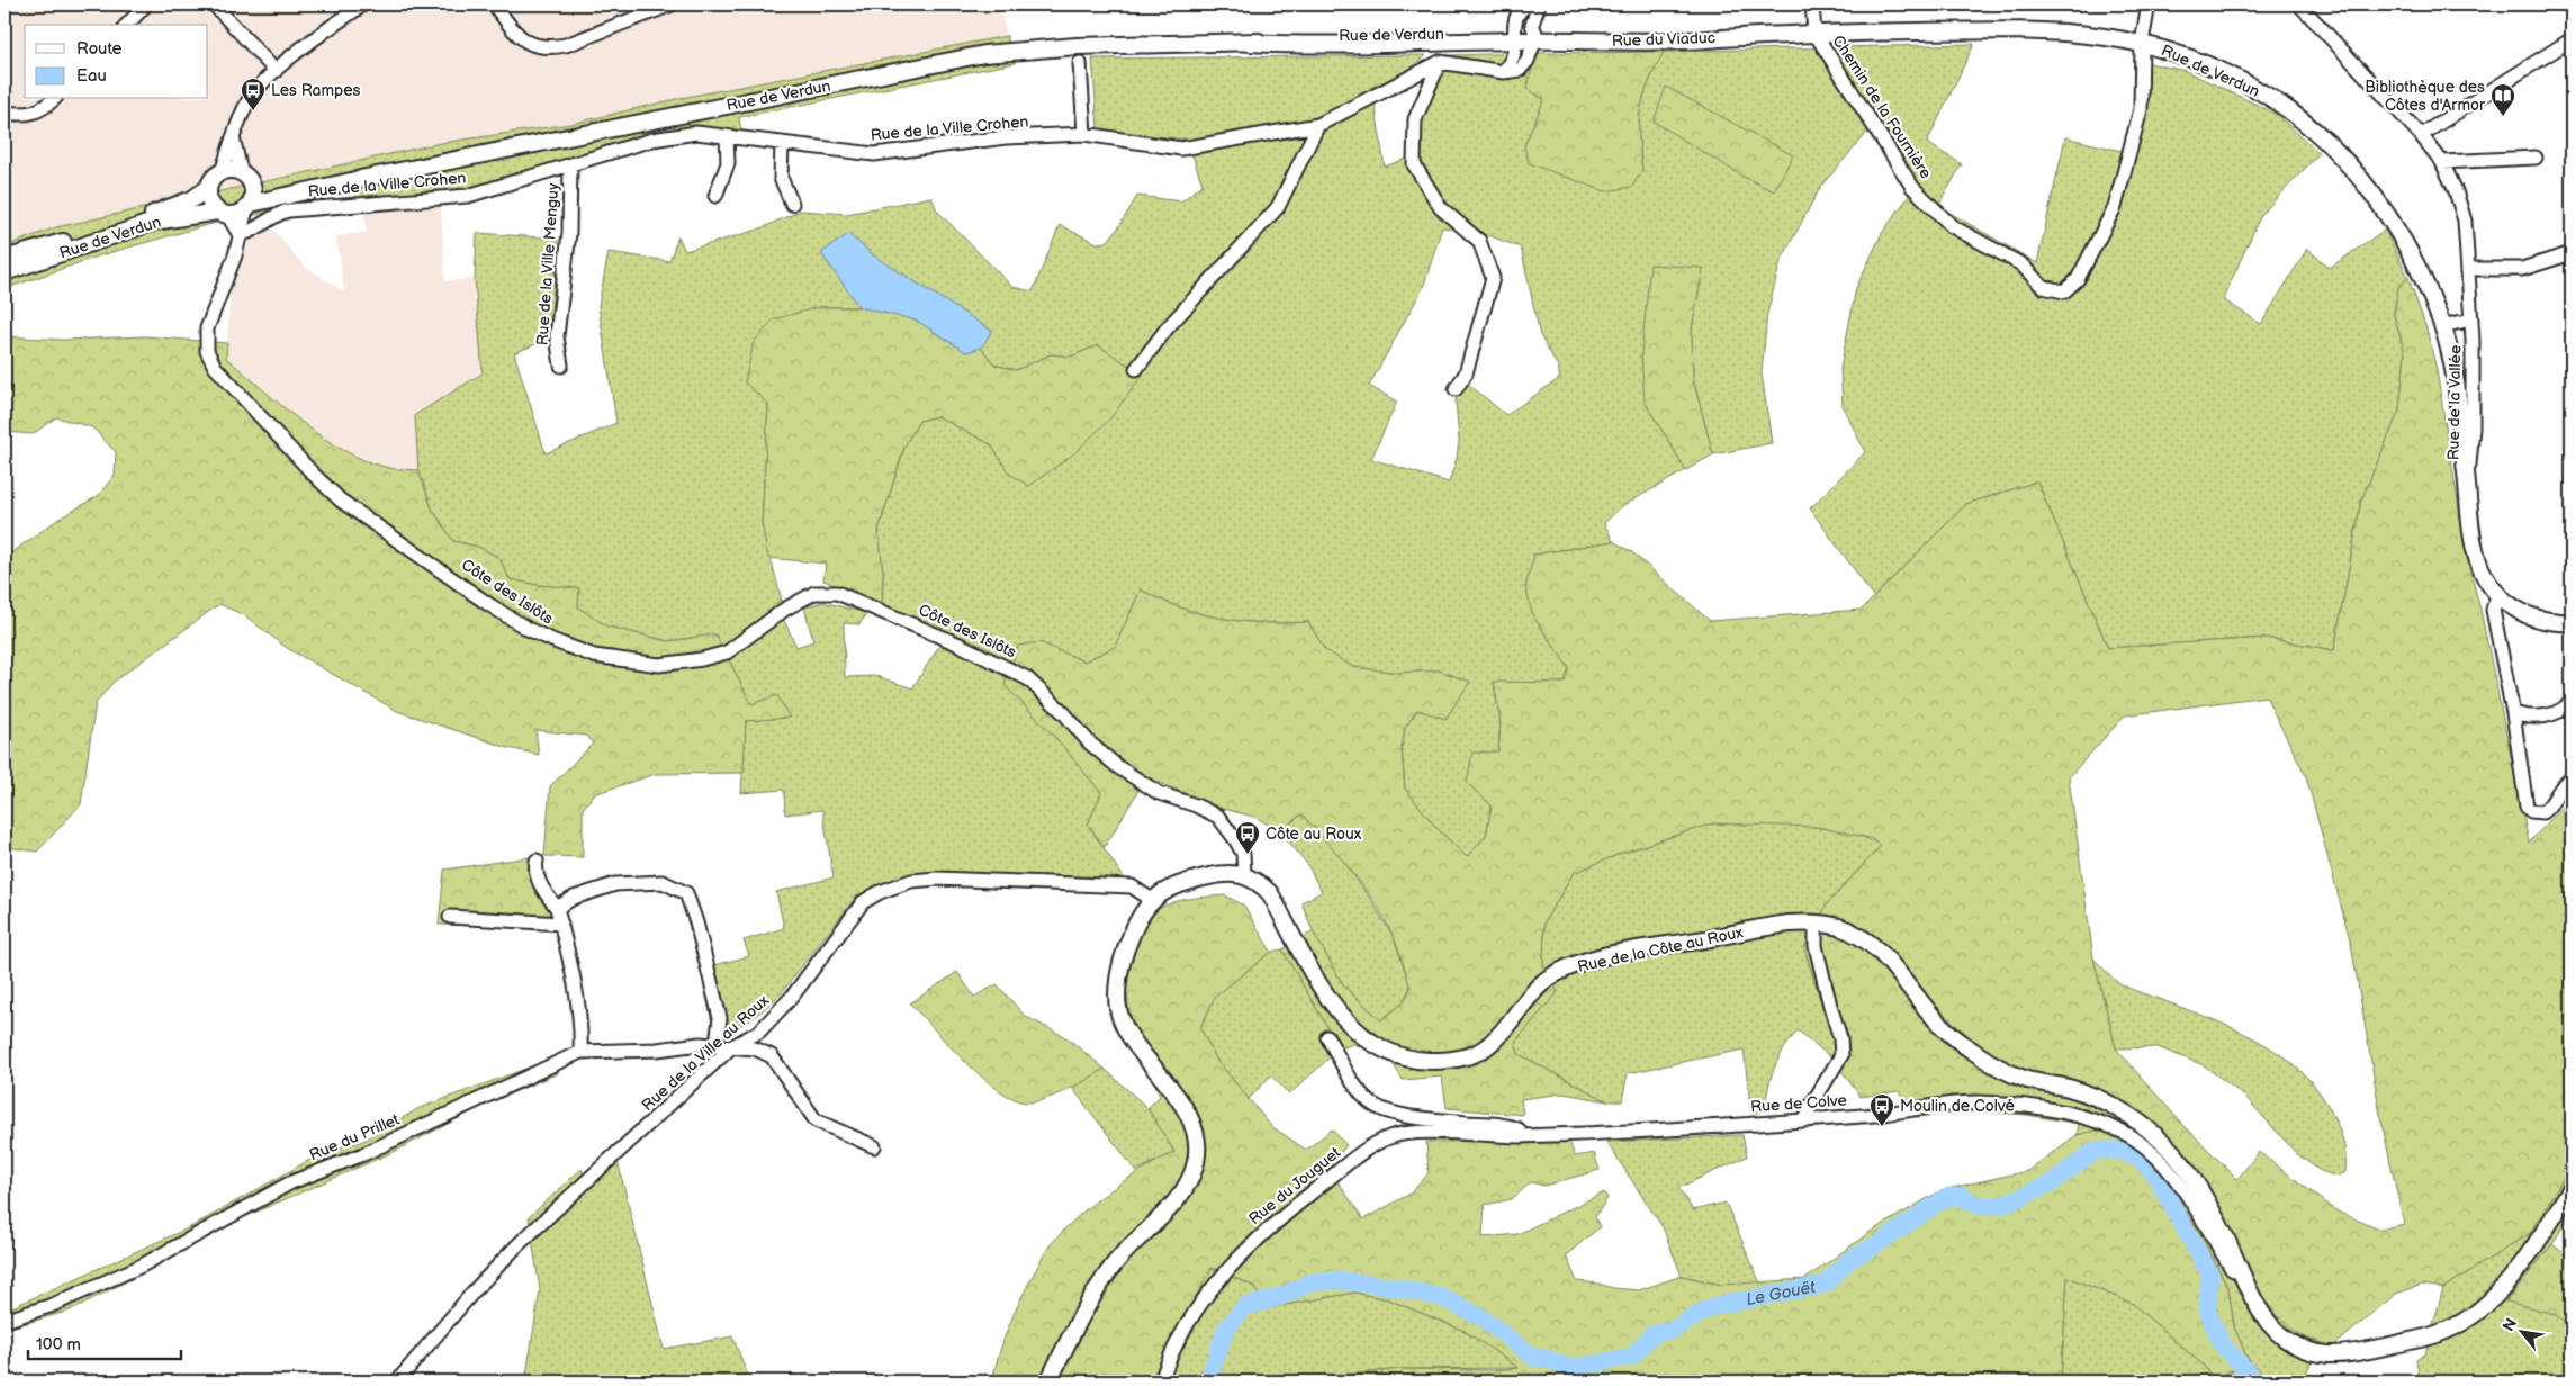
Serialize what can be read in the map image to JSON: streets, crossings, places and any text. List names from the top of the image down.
{
  "streets": {
    "main road": ["Rue de Verdun", "Rue du Viaduc", "Rue de la Côte au Roux"],
    "street": [
      "Chemin de la Fournière",
      "Rue de la Ville Crohen",
      "Rue de la Ville Menguy",
      "Rue de la Vallée",
      "Côte des Islôts",
      "Rue de la Ville au Roux",
      "Rue de Colve",
      "Rue du Prillet",
      "Rue du Jouguet"
    ]
  },
  "crossings": [
    ["Rue de Verdun", "Rue du Viaduc"],
    ["Rue de Verdun", "Chemin de la Fournière"],
    ["Rue de Verdun", "Rue de la Vallée"],
    ["Rue de Verdun", "Côte des Islôts"],
    ["Rue de la Ville Crohen", "Rue de la Ville Menguy"],
    ["Rue de la Ville Crohen", "Côte des Islôts"],
    ["Côte des Islôts", "Rue de la Côte au Roux"],
    ["Rue de la Côte au Roux", "Rue de Colve"],
    ["Rue de la Ville au Roux", "Rue du Prillet"],
    ["Rue de Colve", "Rue du Jouguet"]
  ],
  "water": ["Le Gouët"],
  "places": {
    "bus stop": ["Les Rampes", "Côte au Roux", "Moulin de Colvé"],
    "library": ["Bibliothèque des Côtes d'Armor"]
  },
  "legend": ["Route", "Eau"],
  "scale_bar": "100 m",
  "north": "top left"
}
